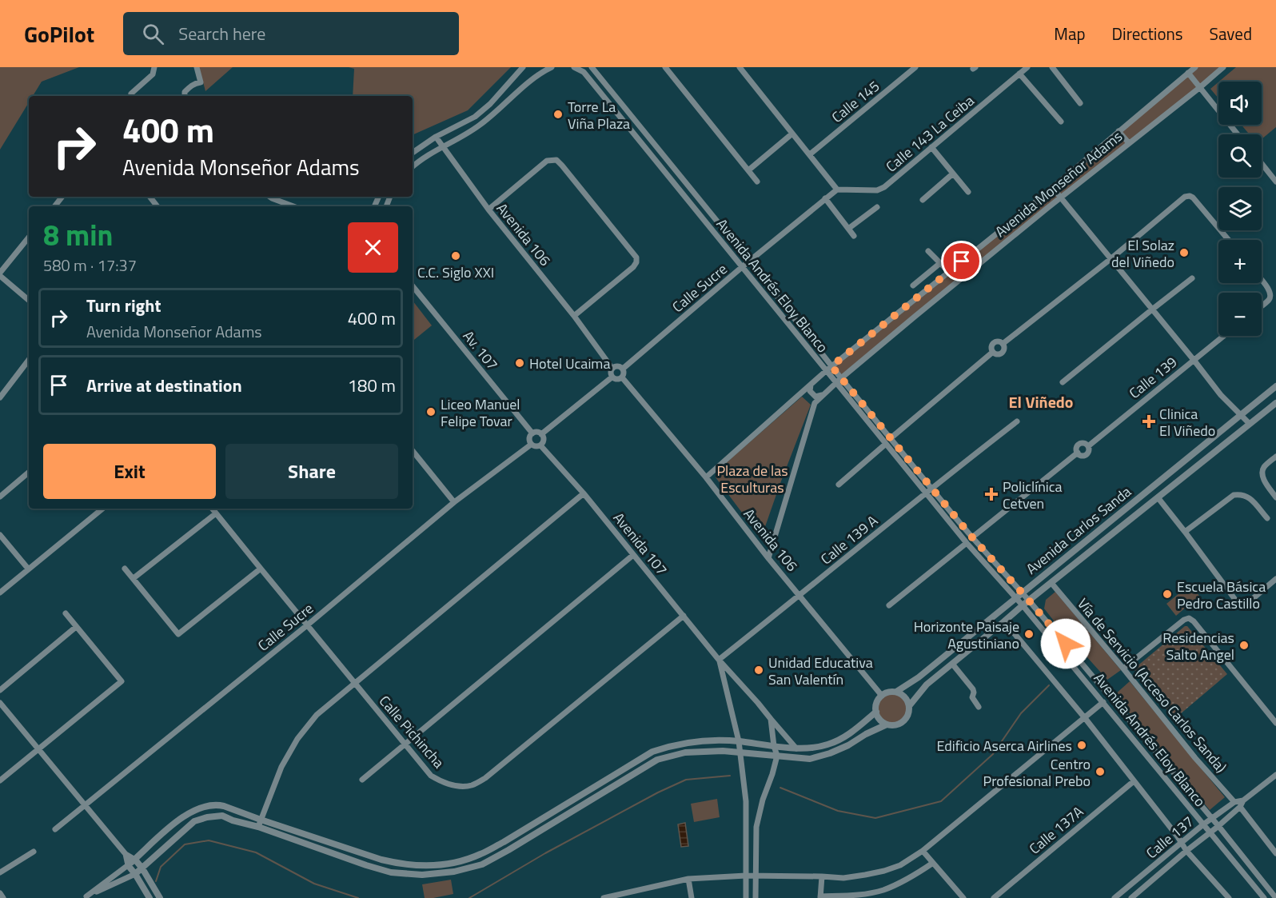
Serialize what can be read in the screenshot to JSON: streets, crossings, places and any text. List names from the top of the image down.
{
  "streets": {
    "street": [
      "Calle 145",
      "Calle 143 La Ceiba",
      "Avenida Monseñor Adams",
      "Avenida 106",
      "Avenida Andrés Eloy Blanco",
      "Calle Sucre",
      "Av. 107",
      "Calle 139",
      "Avenida Carlos Sanda",
      "Calle 139 A",
      "Avenida 107",
      "Vía de Servicio (Acceso Carlos Sanda)",
      "Calle Pichincha",
      "Calle 137A",
      "Calle 137"
    ]
  },
  "crossings": [
    ["Calle 143 La Ceiba", "Calle Sucre"],
    ["Avenida Monseñor Adams", "Avenida 106"],
    ["Avenida Monseñor Adams", "Avenida Andrés Eloy Blanco"],
    ["Avenida 106", "Calle Sucre"],
    ["Avenida 106", "Avenida Carlos Sanda"],
    ["Avenida 106", "Calle 139 A"],
    ["Avenida Andrés Eloy Blanco", "Calle Sucre"],
    ["Avenida Andrés Eloy Blanco", "Calle 139"],
    ["Avenida Andrés Eloy Blanco", "Avenida Carlos Sanda"],
    ["Avenida Andrés Eloy Blanco", "Calle 139 A"],
    ["Avenida Andrés Eloy Blanco", "Calle 137"],
    ["Calle Sucre", "Av. 107"],
    ["Calle Sucre", "Avenida 107"],
    ["Calle Sucre", "Calle Pichincha"],
    ["Av. 107", "Avenida 107"],
    ["Avenida Carlos Sanda", "Vía de Servicio (Acceso Carlos Sanda)"],
    ["Calle 139 A", "Avenida 107"],
    ["Avenida 107", "Calle Pichincha"],
    ["Vía de Servicio (Acceso Carlos Sanda)", "Calle 137"]
  ],
  "districts": ["El Viñedo"],
  "parks": ["Plaza de las Esculturas"],
  "places": {
    "other": [
      "Torre La Viña Plaza",
      "El Solaz del Viñedo",
      "C.C. Siglo XXI",
      "Hotel Ucaima",
      "Liceo Manuel Felipe Tovar",
      "Escuela Básica Pedro Castillo",
      "Horizonte Paisaje Agustiniano",
      "Residencias Salto Angel",
      "Unidad Educativa San Valentín",
      "Edificio Aserca Airlines",
      "Centro Profesional Prebo"
    ],
    "health": ["Clinica El Viñedo", "Policlínica Cetven"]
  },
  "page": {
    "header": "GoPilot",
    "search": "Search here",
    "nav": ["Map", "Directions", "Saved"],
    "map_buttons": ["+", "−"],
    "turn": ["400 m", "Avenida Monseñor Adams"],
    "heading": ["8 min", "580 m · 17:37"],
    "list": [
      {
        "name": "Turn right",
        "note": "Avenida Monseñor Adams",
        "value": "400 m"
      },
      {
        "name": "Arrive at destination",
        "value": "180 m"
      }
    ],
    "buttons": ["Exit", "Share"]
  }
}
